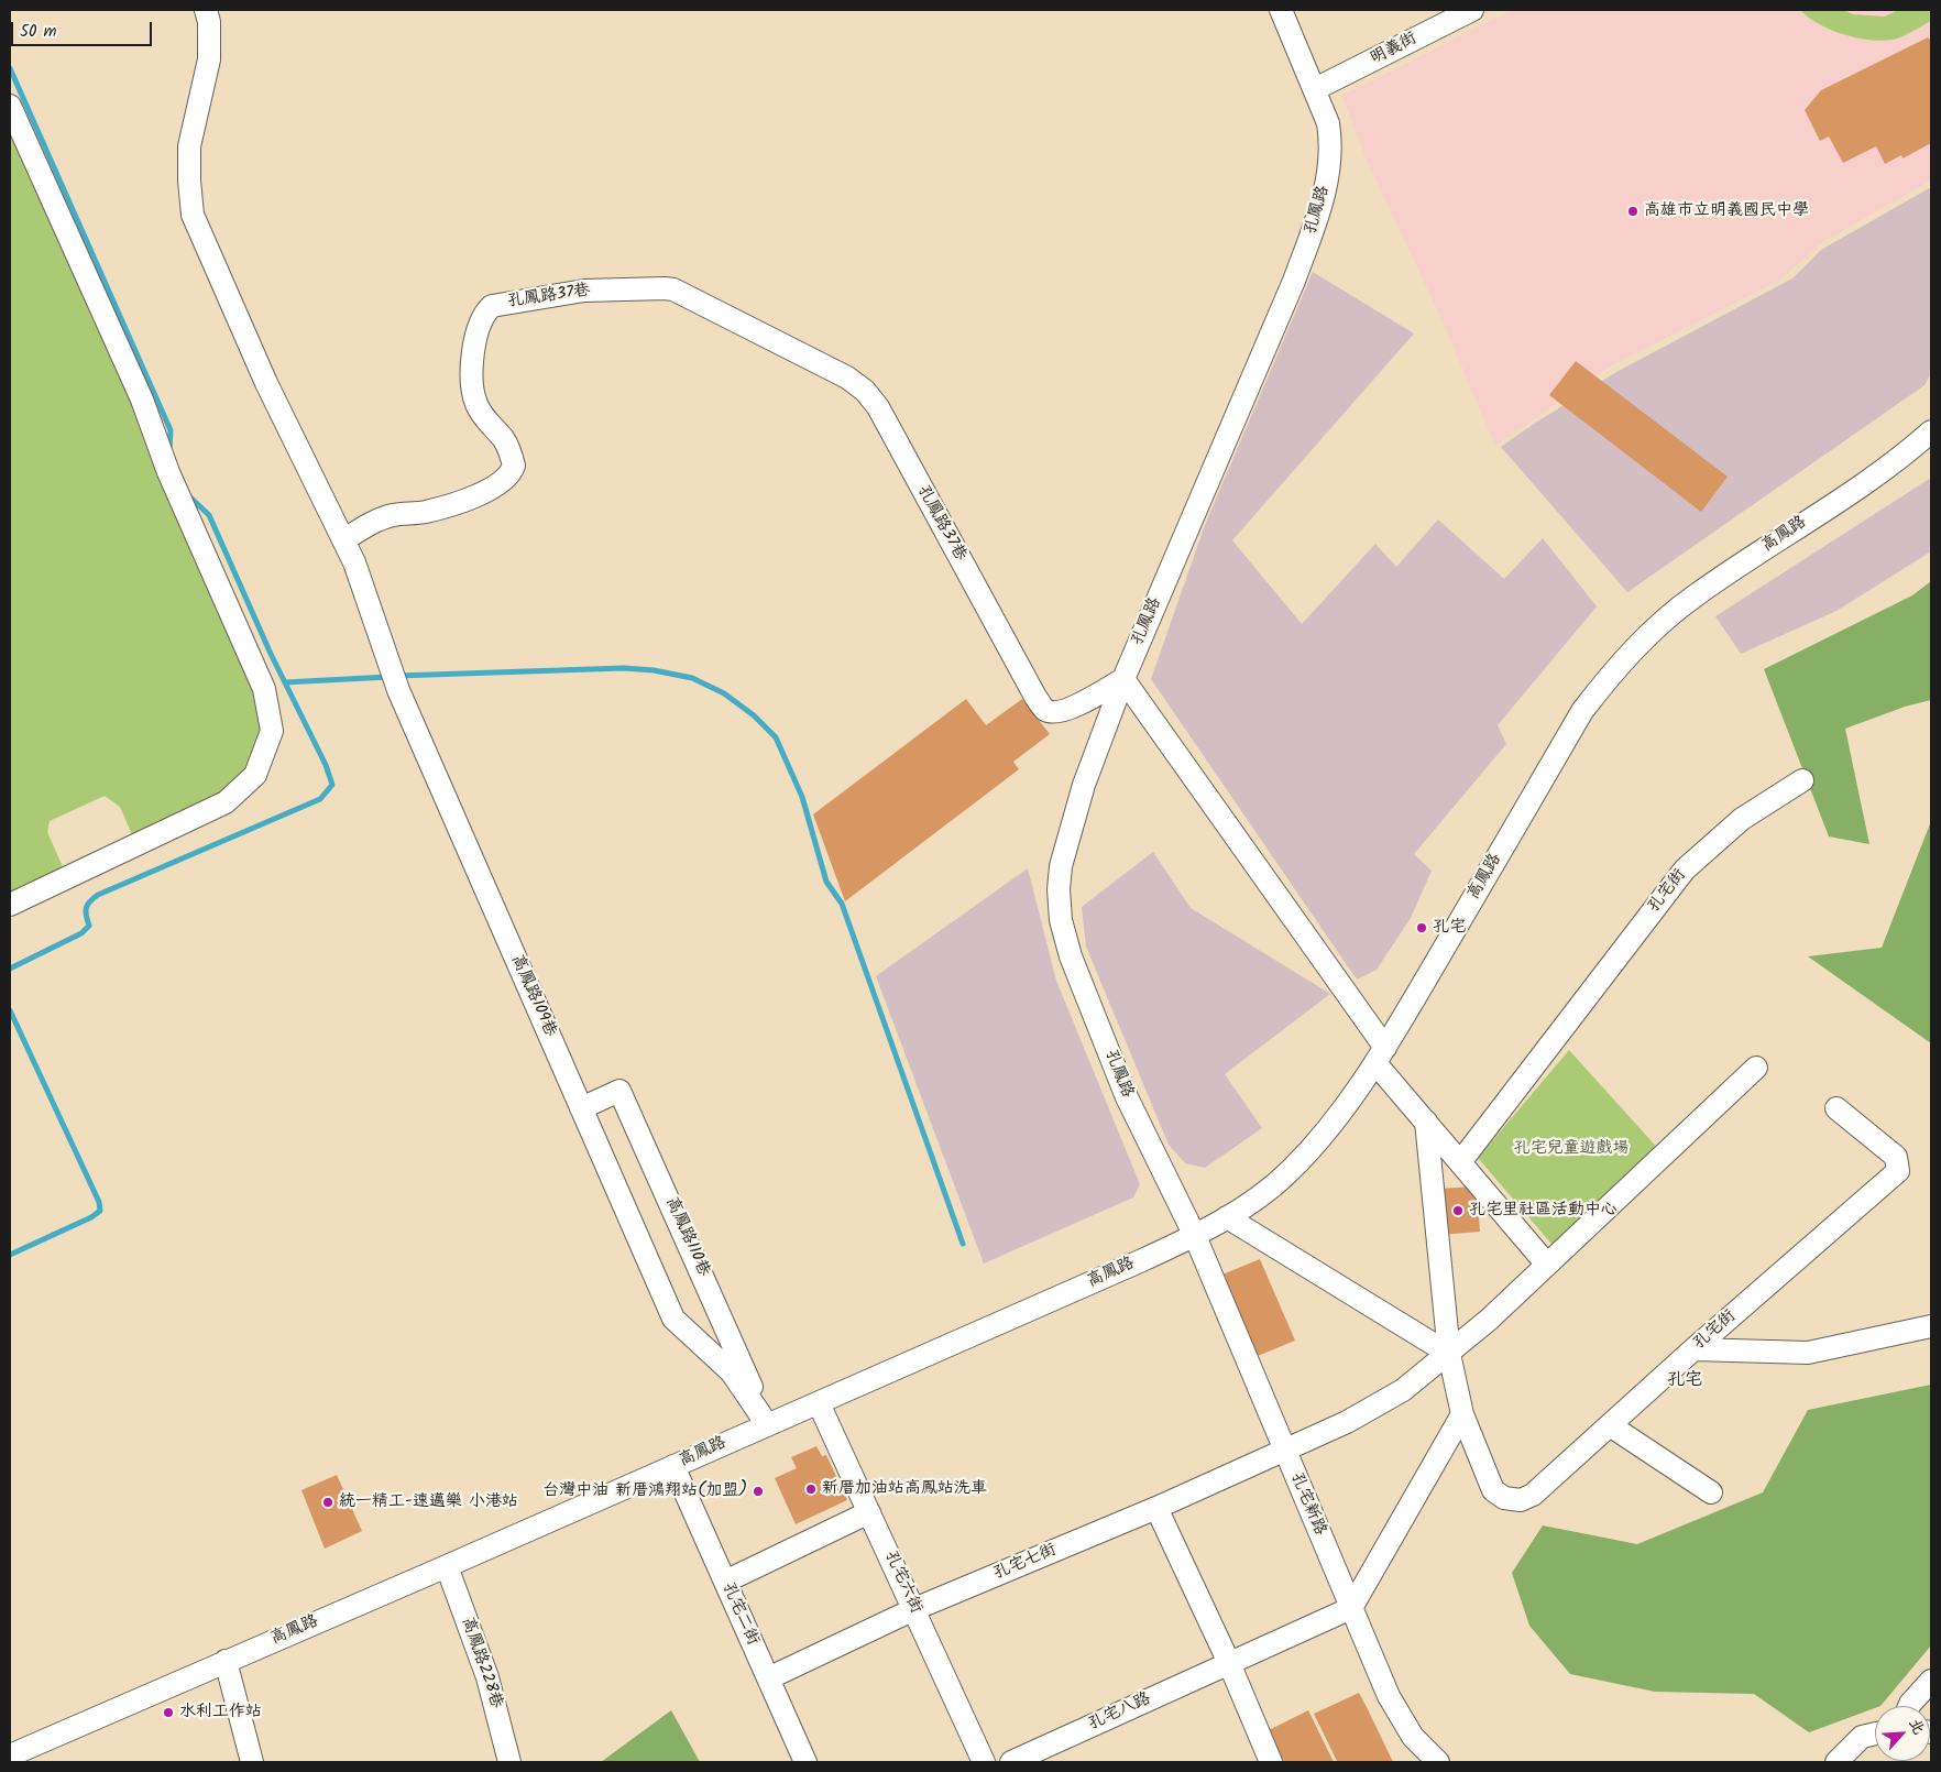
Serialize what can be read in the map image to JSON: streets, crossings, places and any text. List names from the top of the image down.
{
  "streets": {
    "street": [
      "明義街",
      "孔鳳路",
      "孔鳳路37巷",
      "高鳳路",
      "孔宅街",
      "高鳳路109巷",
      "高鳳路110巷",
      "孔宅新路",
      "孔宅七街",
      "孔宅六街",
      "孔宅二街",
      "高鳳路228巷",
      "孔宅八路"
    ]
  },
  "crossings": [
    ["明義街", "孔鳳路"],
    ["孔鳳路", "孔鳳路37巷"],
    ["孔鳳路", "高鳳路"],
    ["孔鳳路", "孔宅新路"],
    ["孔鳳路37巷", "高鳳路109巷"],
    ["高鳳路", "高鳳路109巷"],
    ["高鳳路", "高鳳路110巷"],
    ["高鳳路", "孔宅新路"],
    ["高鳳路", "孔宅六街"],
    ["高鳳路", "孔宅二街"],
    ["高鳳路", "高鳳路228巷"],
    ["高鳳路109巷", "高鳳路110巷"],
    ["孔宅新路", "孔宅七街"],
    ["孔宅新路", "孔宅八路"],
    ["孔宅七街", "孔宅六街"],
    ["孔宅七街", "孔宅二街"]
  ],
  "districts": ["孔宅"],
  "parks": ["孔宅兒童遊戲場"],
  "places": [
    "高雄市立明義國民中學",
    "孔宅",
    "孔宅里社區活動中心",
    "新厝加油站高鳳站洗車",
    "台灣中油 新厝鴻翔站(加盟)",
    "統一精工-速邁樂 小港站",
    "水利工作站"
  ],
  "scale_bar": "50 m",
  "north": "top right"
}
